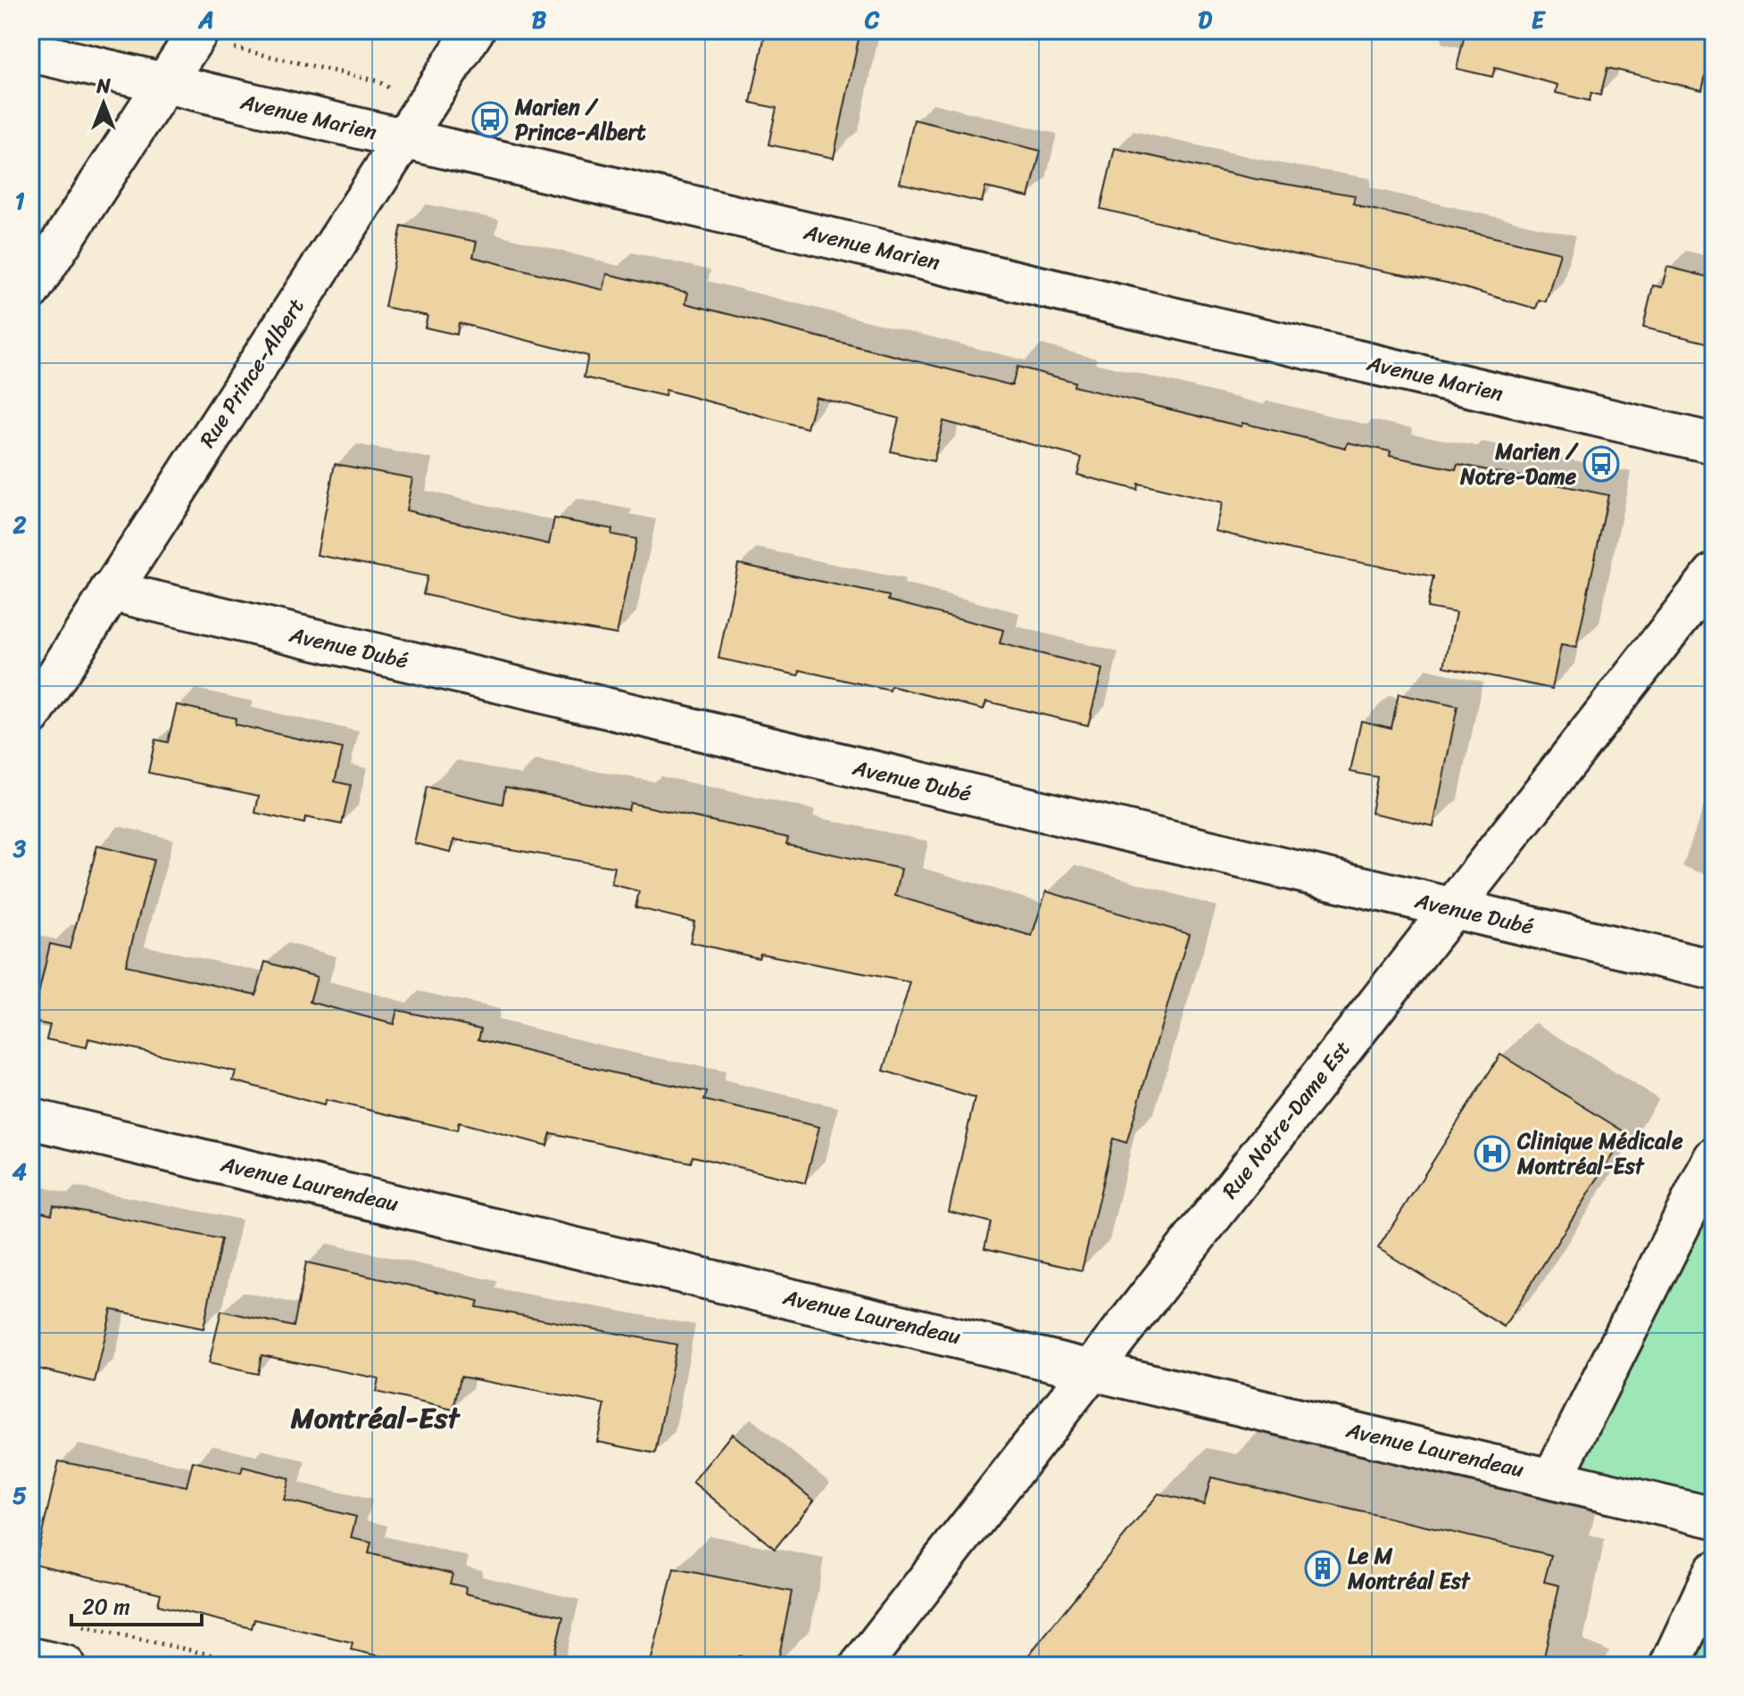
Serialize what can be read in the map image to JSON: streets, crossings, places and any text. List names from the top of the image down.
{
  "streets": {
    "street": [
      "Avenue Marien",
      "Rue Prince-Albert",
      "Avenue Dubé",
      "Rue Notre-Dame Est",
      "Avenue Laurendeau"
    ]
  },
  "crossings": [
    ["Avenue Marien", "Rue Prince-Albert"],
    ["Rue Prince-Albert", "Avenue Dubé"],
    ["Avenue Dubé", "Rue Notre-Dame Est"],
    ["Rue Notre-Dame Est", "Avenue Laurendeau"]
  ],
  "districts": ["Montréal-Est"],
  "places": {
    "bus stop": ["Marien / Prince-Albert", "Marien / Notre-Dame"],
    "hospital": ["Clinique Médicale Montréal-Est"],
    "building": ["Le M Montréal Est"]
  },
  "scale_bar": "20 m",
  "north": "top",
  "grid": {
    "columns": [
      "A",
      "B",
      "C",
      "D",
      "E"
    ],
    "rows": [
      "1",
      "2",
      "3",
      "4",
      "5"
    ]
  }
}
